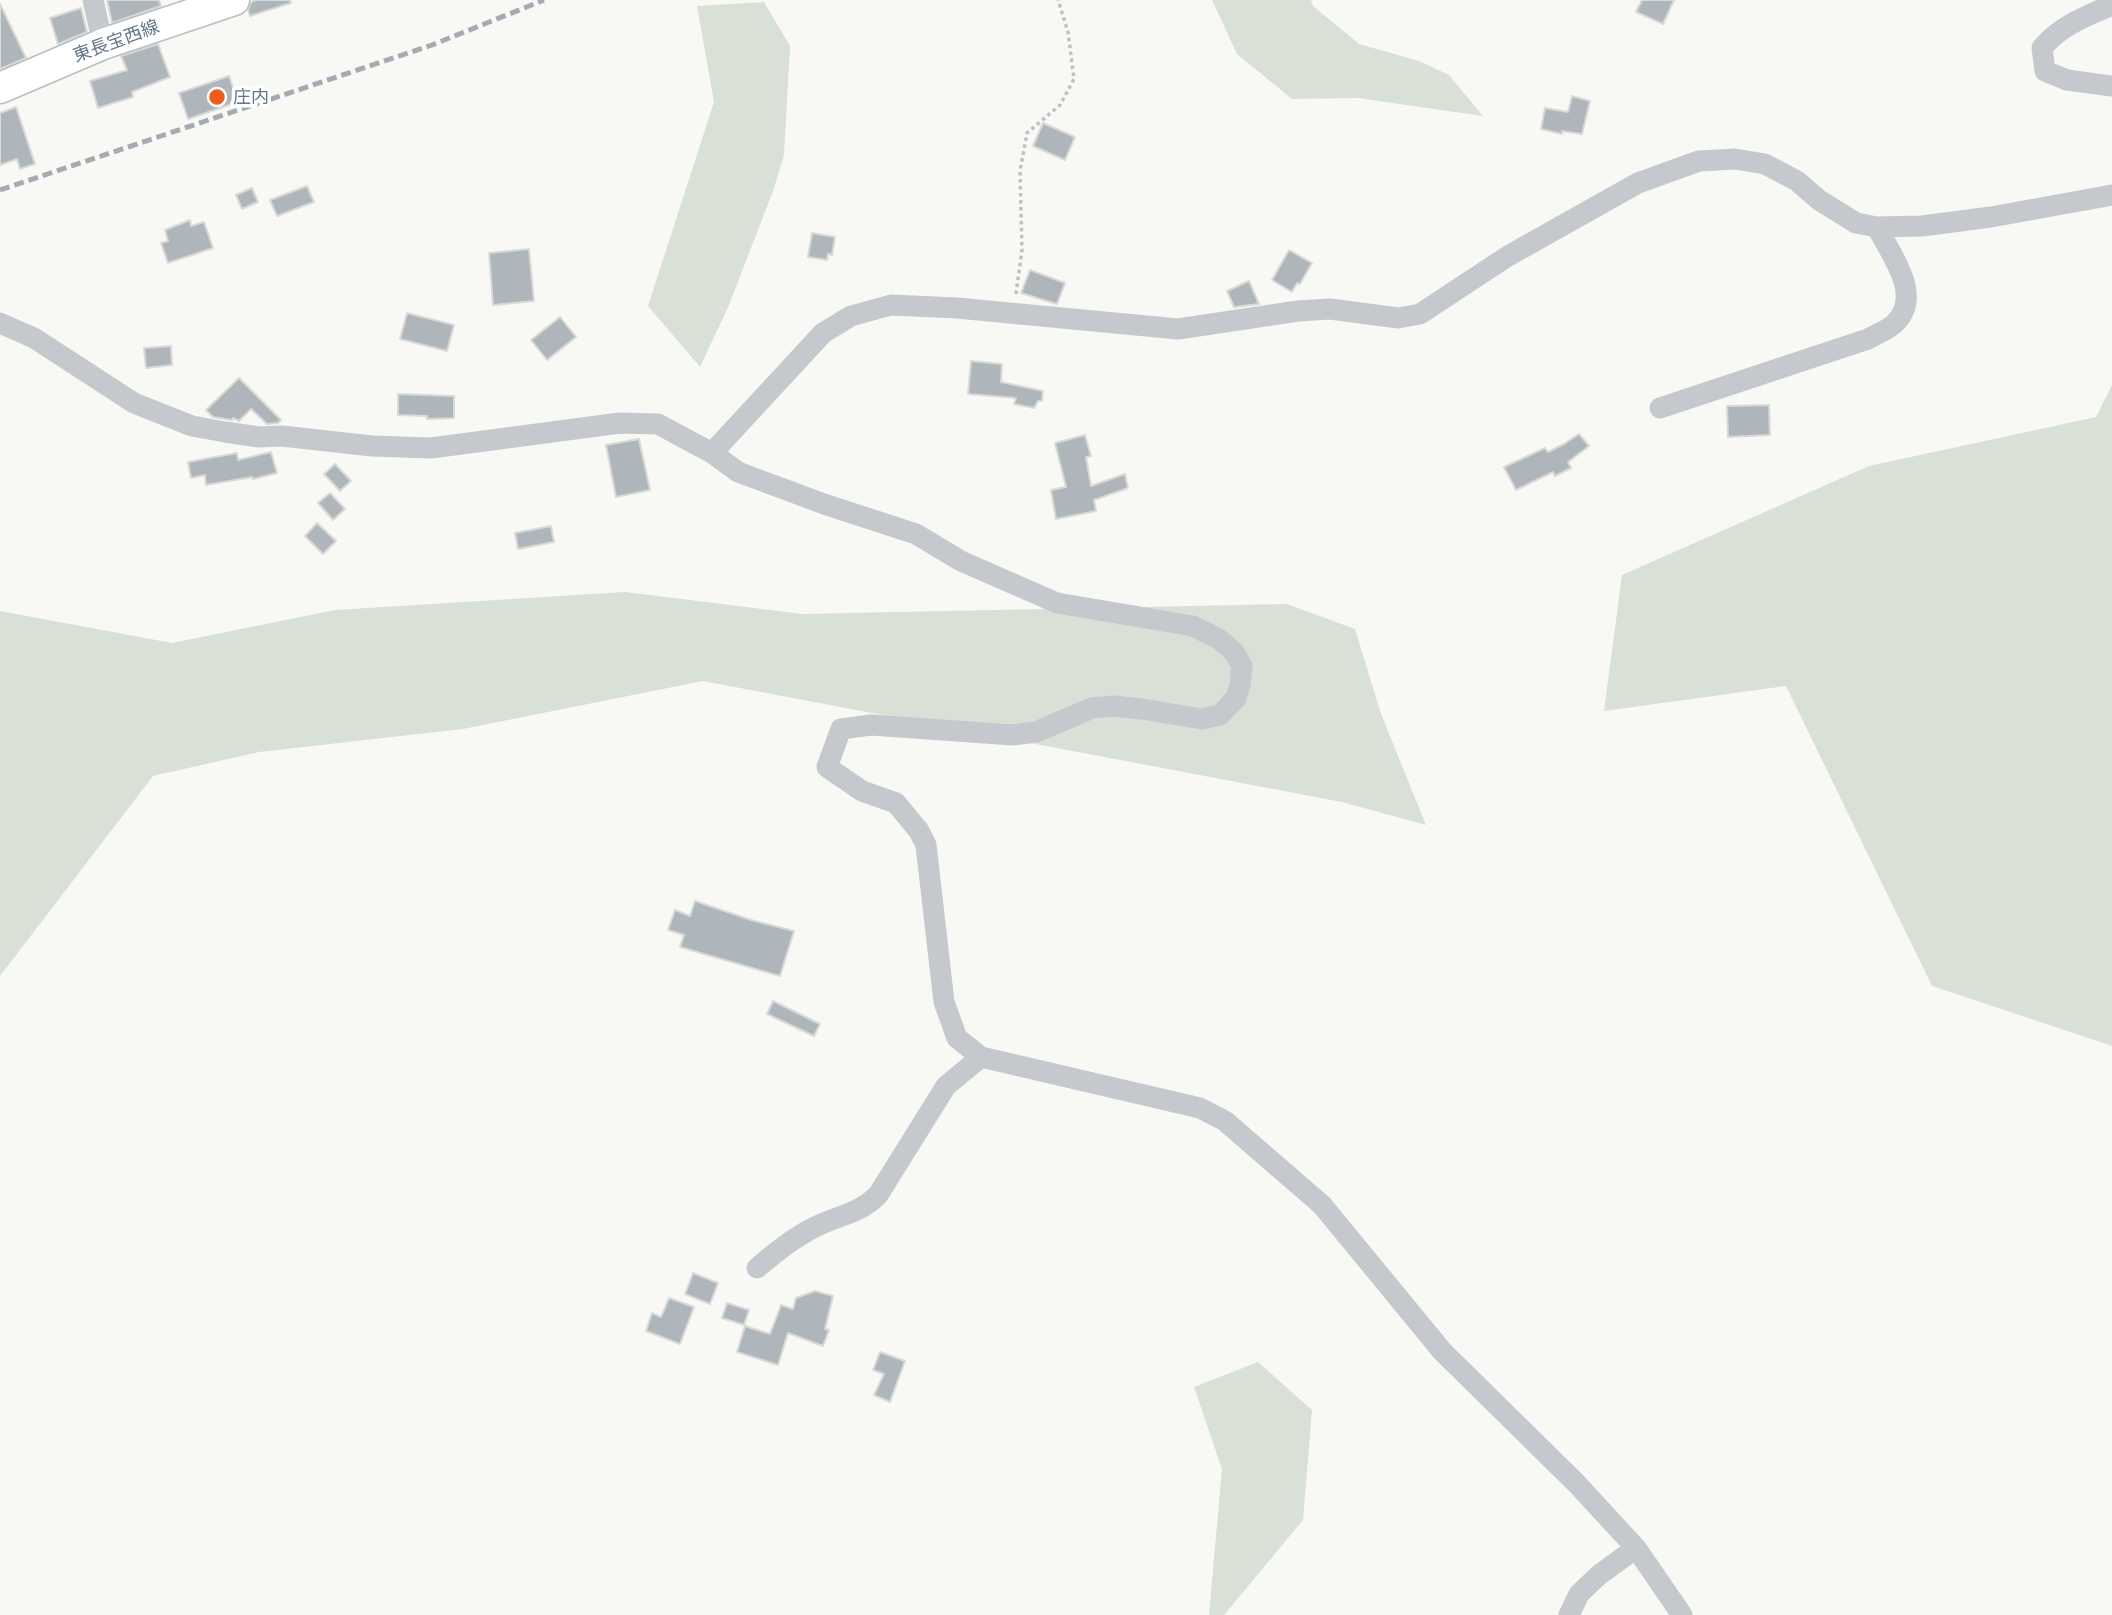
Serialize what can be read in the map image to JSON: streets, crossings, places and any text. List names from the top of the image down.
{
  "streets": {
    "main road": ["東長宝西線"]
  },
  "places": ["庄内"]
}
